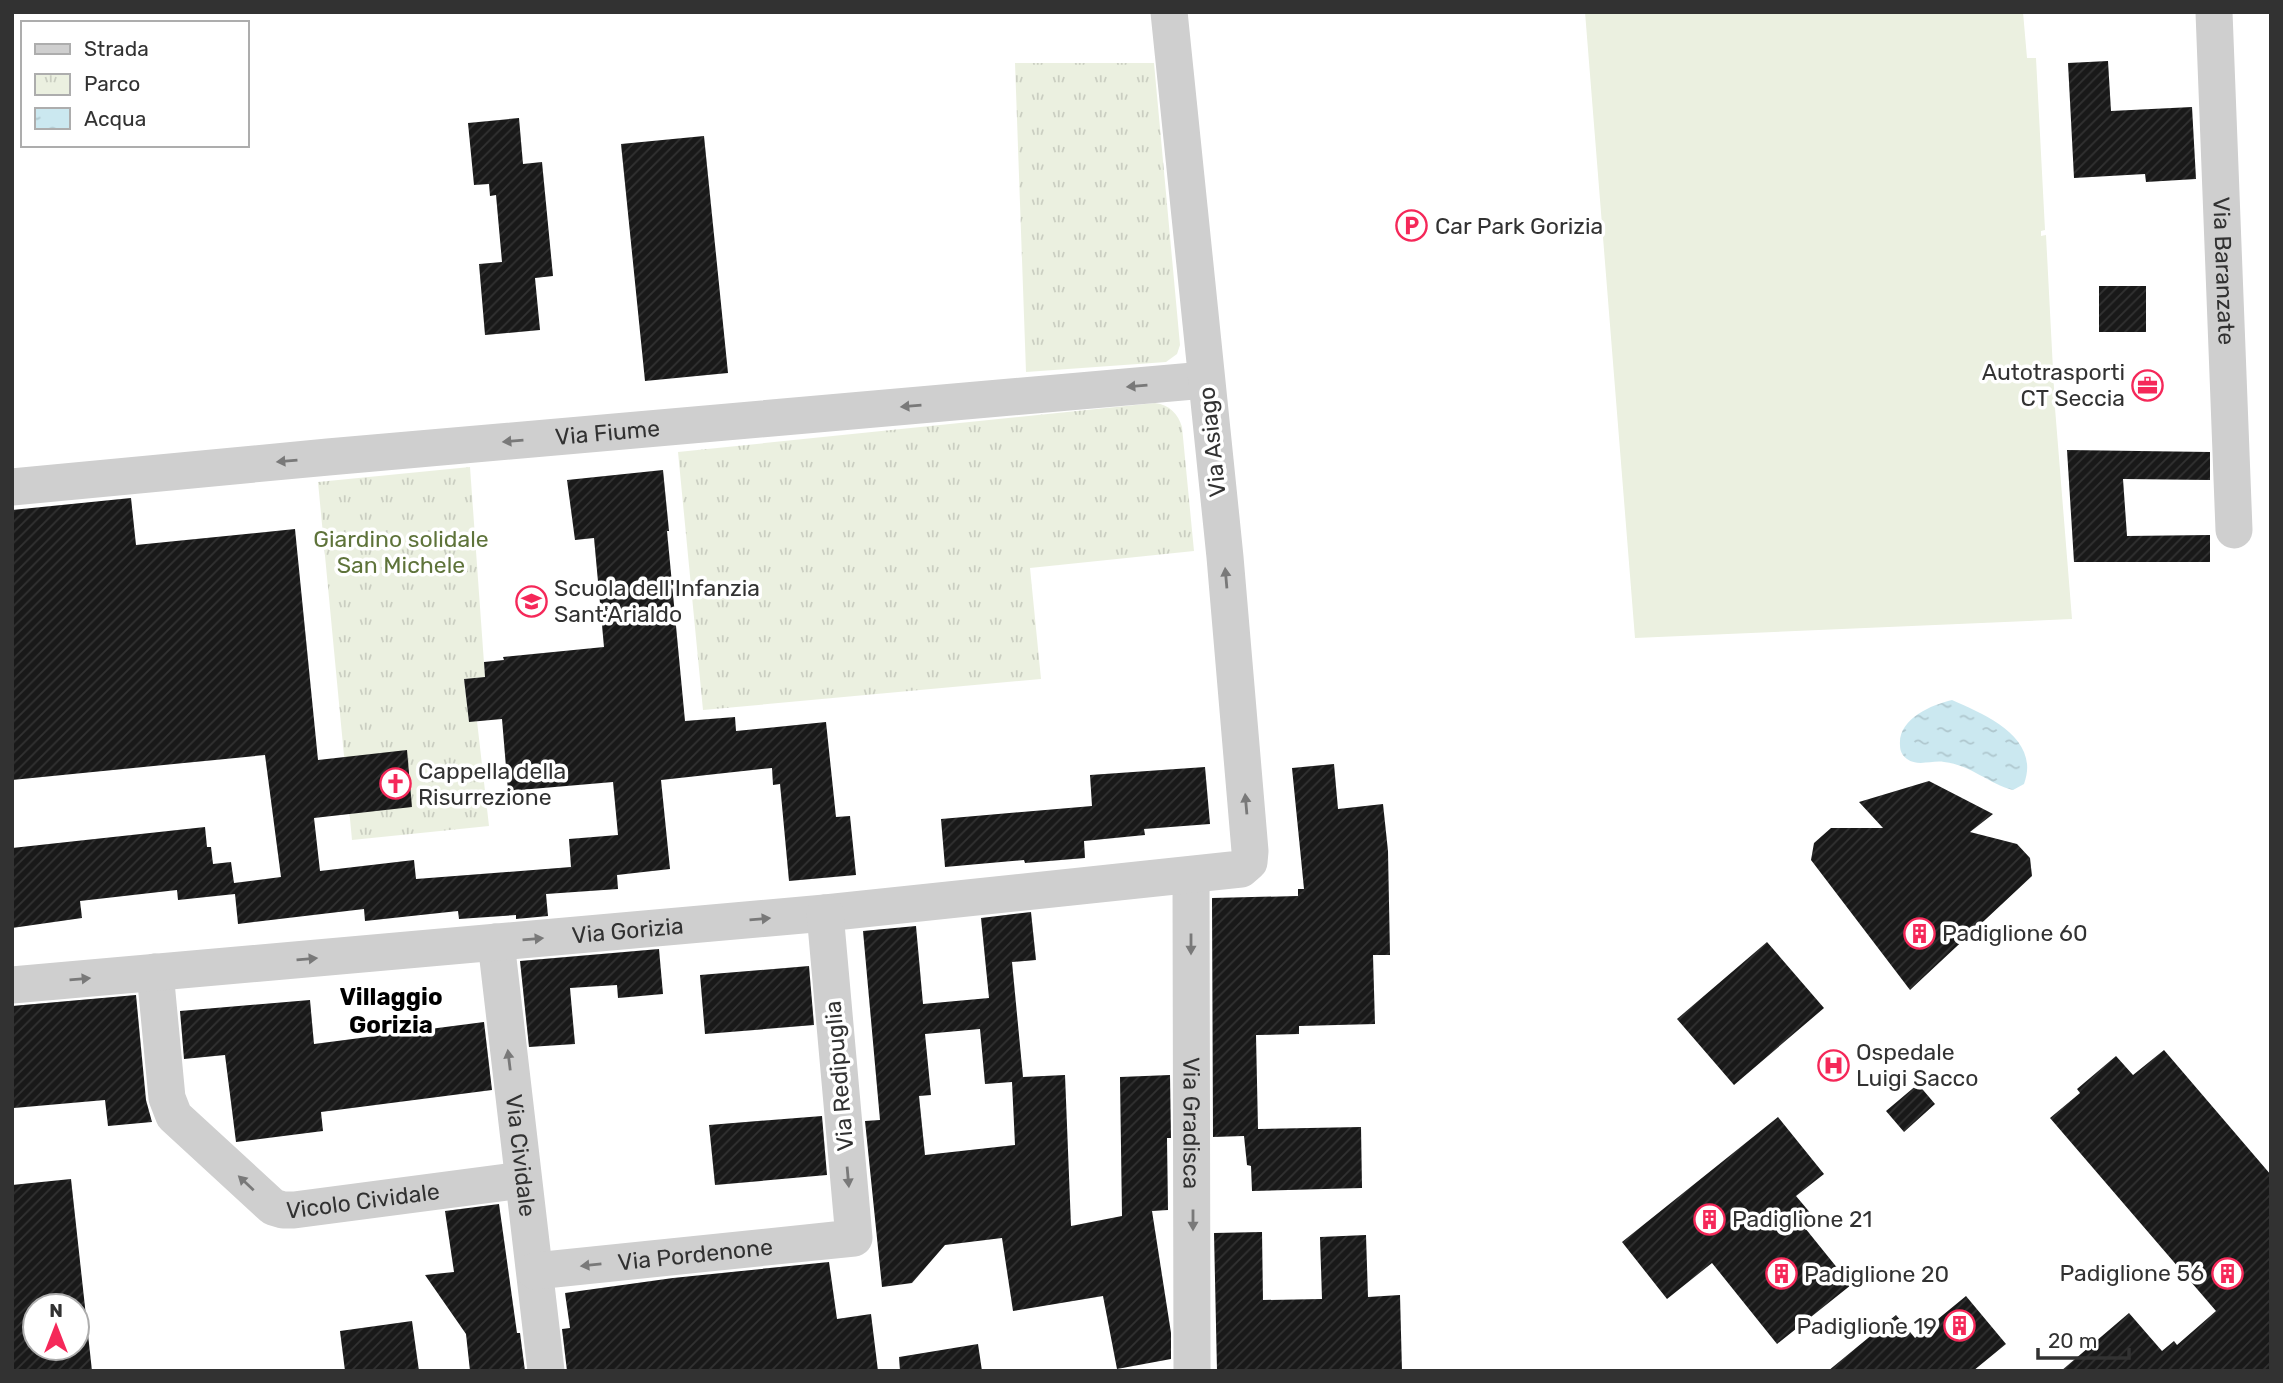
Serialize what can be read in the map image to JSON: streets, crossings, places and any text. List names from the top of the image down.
{
  "streets": {
    "street": [
      "Via Baranzate",
      "Via Fiume",
      "Via Asiago",
      "Via Gorizia",
      "Via Redipuglia",
      "Via Gradisca",
      "Via Cividale",
      "Vicolo Cividale",
      "Via Pordenone"
    ]
  },
  "crossings": [
    ["Via Fiume", "Via Asiago"],
    ["Via Asiago", "Via Gorizia"],
    ["Via Gorizia", "Via Redipuglia"],
    ["Via Gorizia", "Via Gradisca"],
    ["Via Gorizia", "Via Cividale"],
    ["Via Gorizia", "Vicolo Cividale"],
    ["Via Redipuglia", "Via Pordenone"],
    ["Via Cividale", "Vicolo Cividale"],
    ["Via Cividale", "Via Pordenone"]
  ],
  "one_way": [
    "Via Fiume",
    "Via Asiago",
    "Via Gorizia",
    "Via Redipuglia",
    "Via Gradisca",
    "Via Cividale",
    "Via Pordenone"
  ],
  "districts": ["Villaggio Gorizia"],
  "parks": ["Giardino solidale San Michele"],
  "places": {
    "parking": ["Car Park Gorizia"],
    "office": ["Autotrasporti CT Seccia"],
    "school or university": ["Scuola dell'Infanzia Sant'Arialdo"],
    "church": ["Cappella della Risurrezione"],
    "building": [
      "Padiglione 60",
      "Padiglione 21",
      "Padiglione 56",
      "Padiglione 20",
      "Padiglione 19"
    ],
    "hospital": ["Ospedale Luigi Sacco"]
  },
  "legend": ["Strada", "Parco", "Acqua"],
  "scale_bar": "20 m",
  "north": "top"
}
